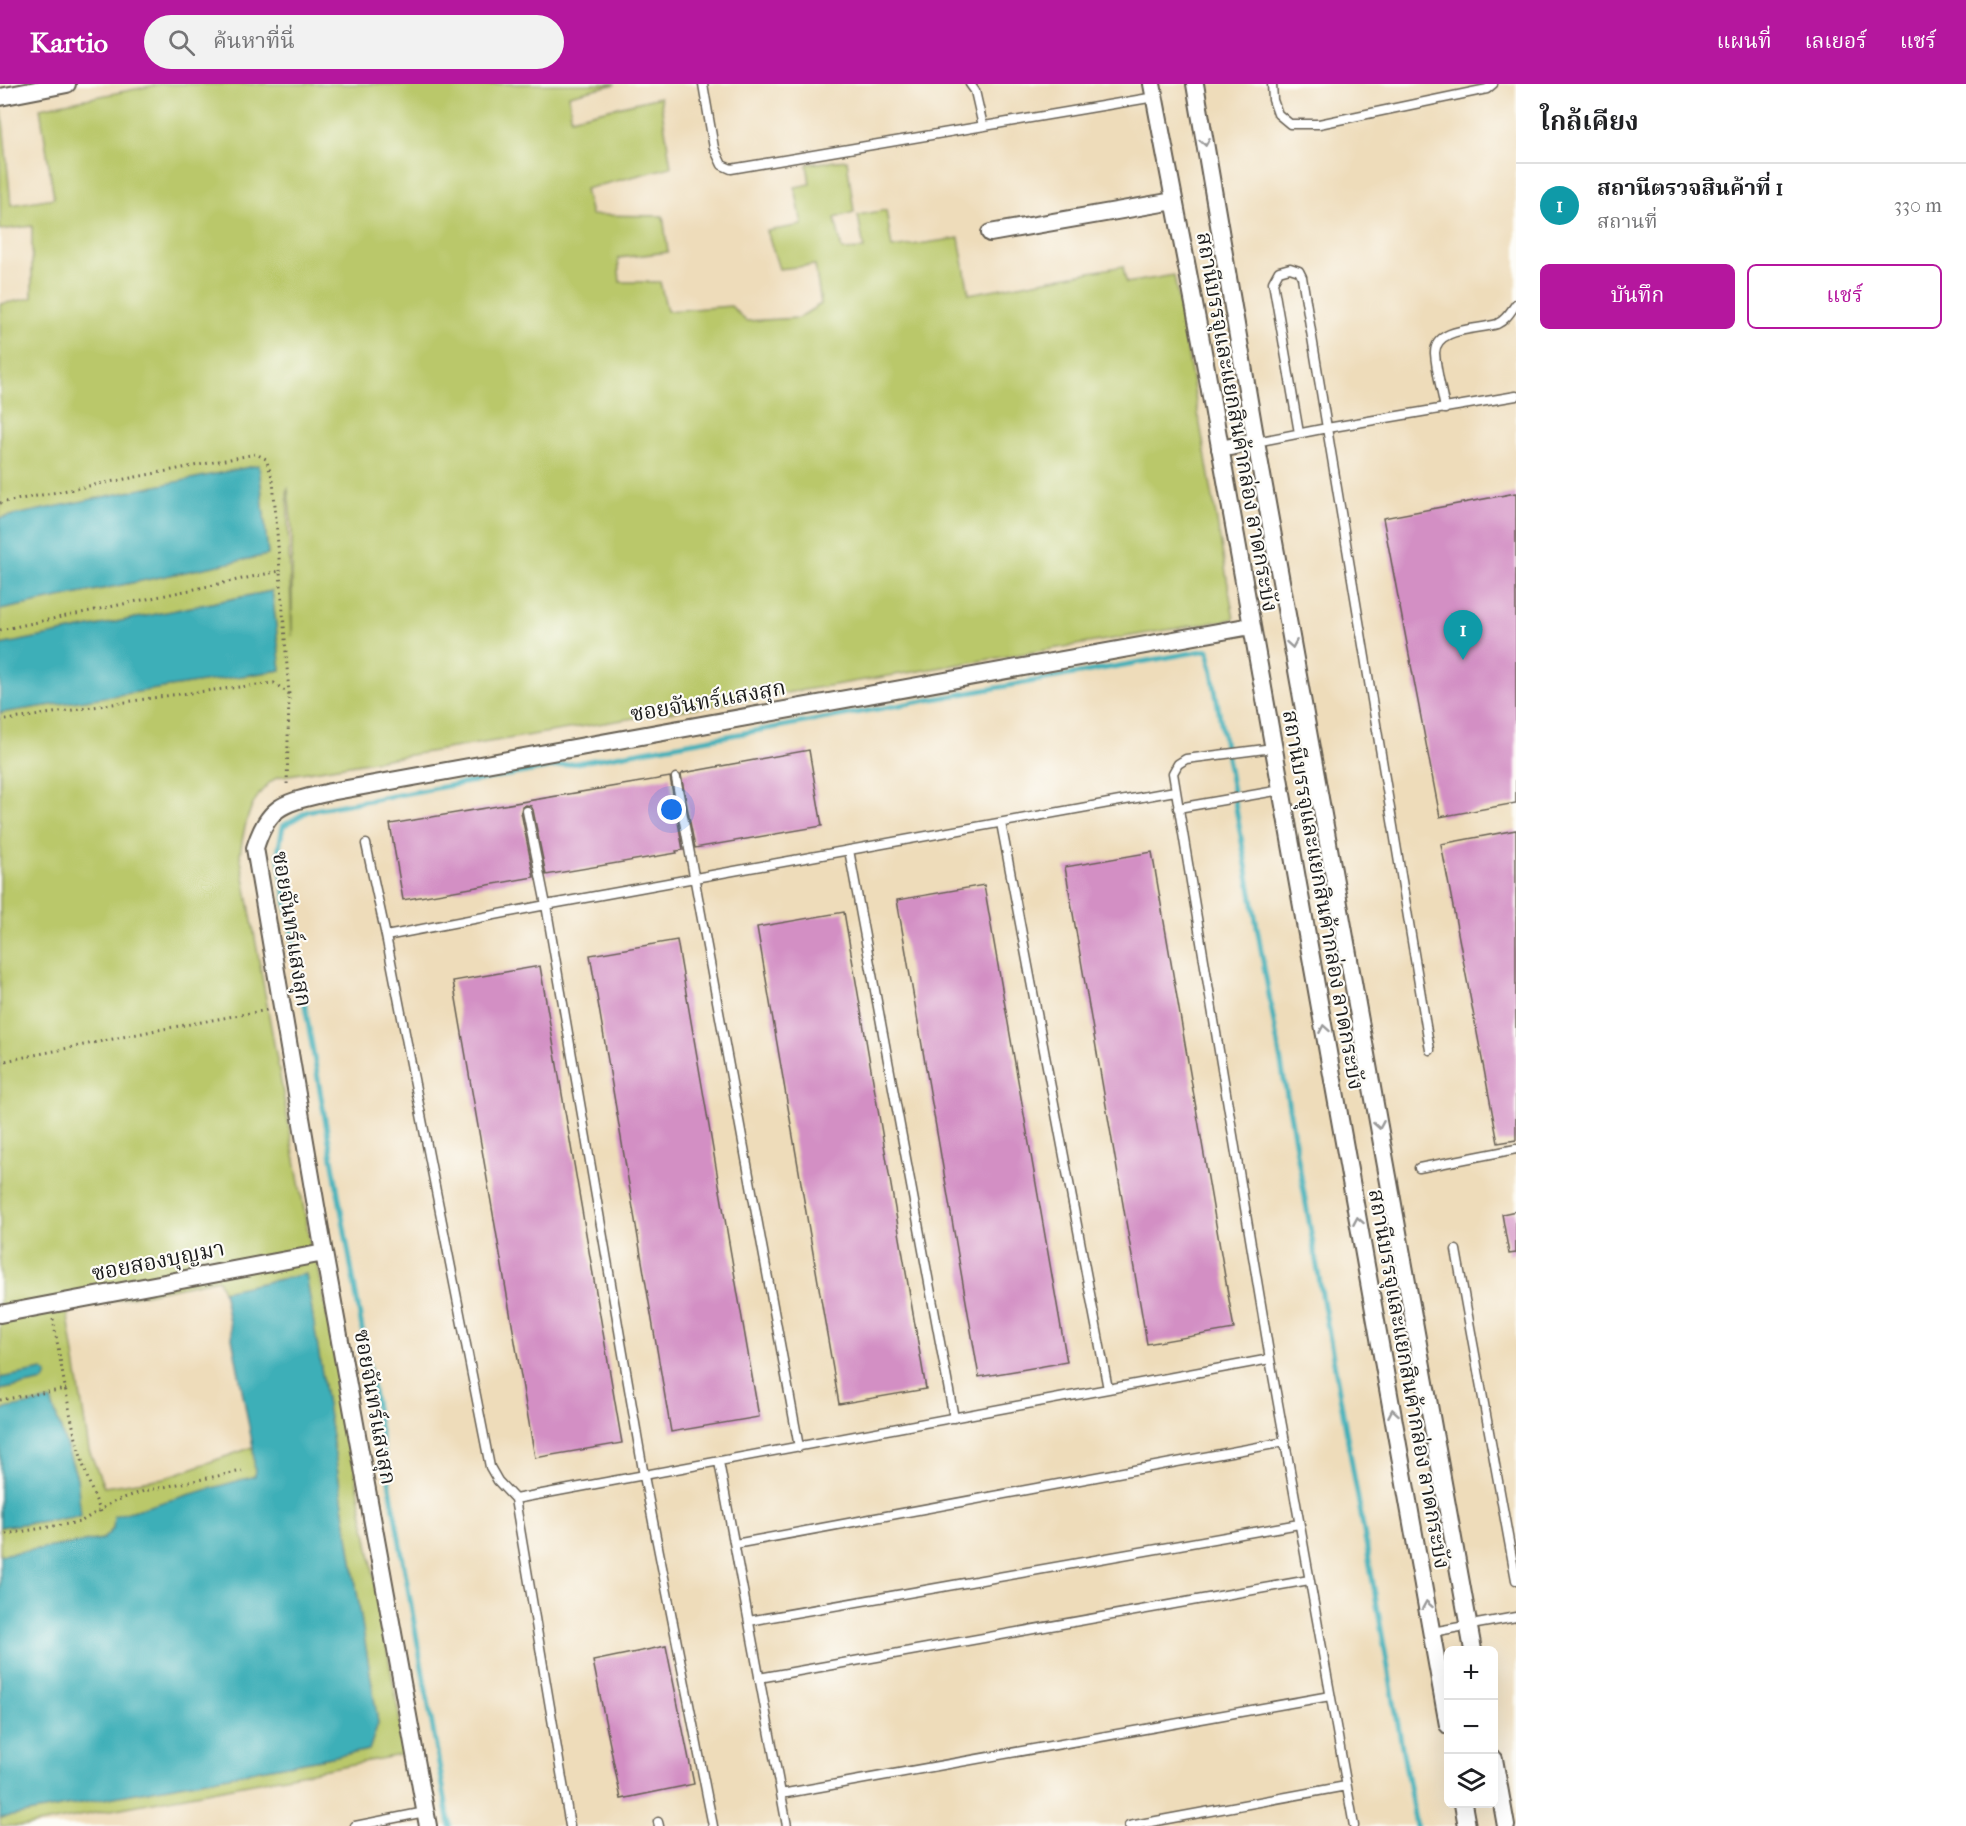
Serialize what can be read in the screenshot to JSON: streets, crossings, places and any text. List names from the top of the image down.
{
  "streets": {
    "street": ["สถานีบรรจุและแยกสินค้ากล่อง ลาดกระบัง", "ซอยจันทร์แสงสุก", "ซอยสองบุญมา"]
  },
  "crossings": [
    ["สถานีบรรจุและแยกสินค้ากล่อง ลาดกระบัง", "ซอยจันทร์แสงสุก"],
    ["ซอยจันทร์แสงสุก", "ซอยสองบุญมา"]
  ],
  "page": {
    "header": "Kartio",
    "search": "ค้นหาที่นี่",
    "nav": ["แผนที่", "เลเยอร์", "แชร์"],
    "heading": "ใกล้เคียง",
    "list": [
      {
        "mark": "1",
        "name": "สถานีตรวจสินค้าที่ 1",
        "note": "สถานที่",
        "value": "330 m"
      }
    ],
    "buttons": ["บันทึก", "แชร์"],
    "pins": "1",
    "map_buttons": ["+", "−"]
  }
}
